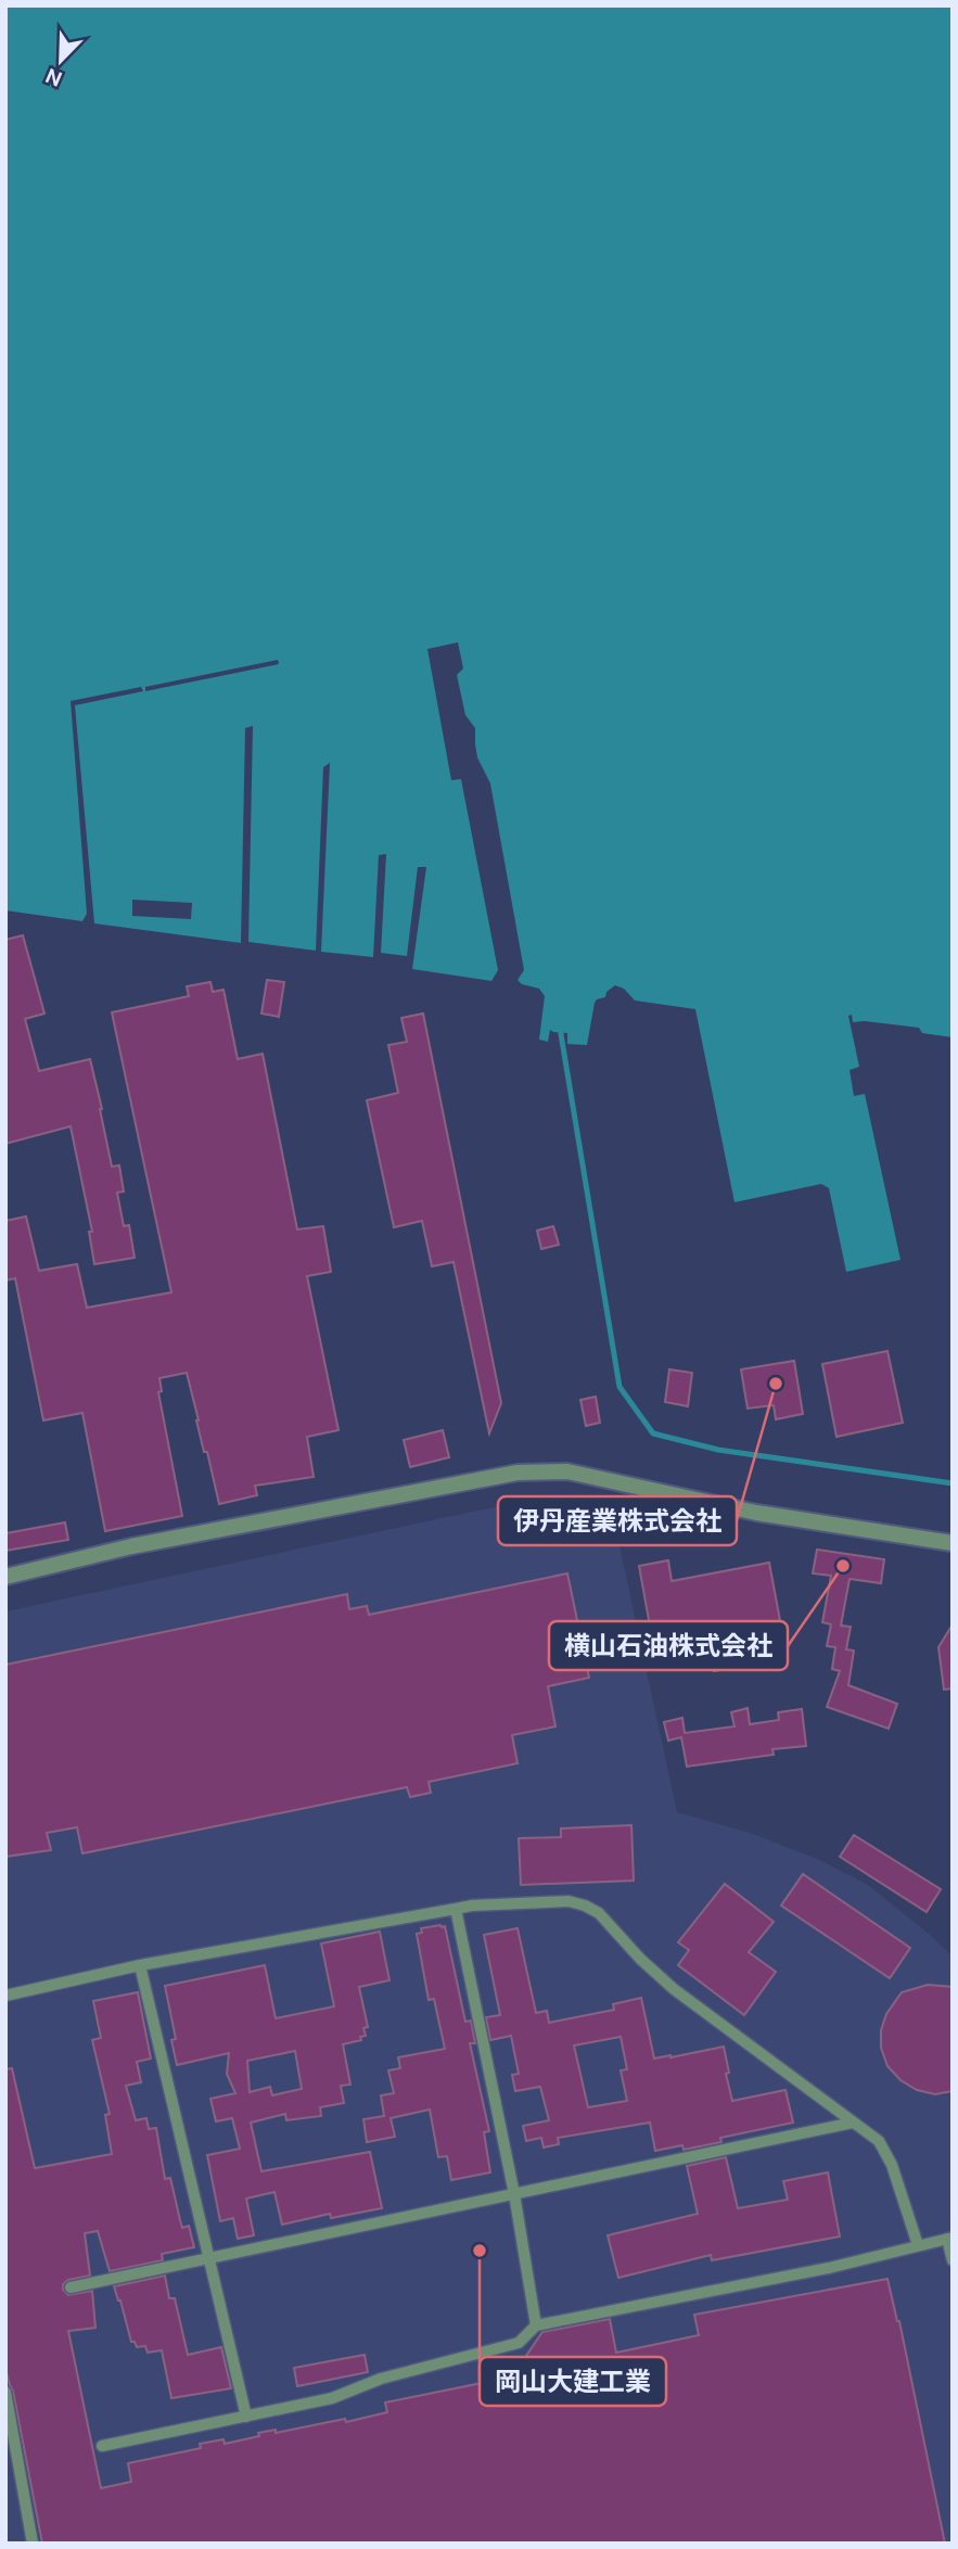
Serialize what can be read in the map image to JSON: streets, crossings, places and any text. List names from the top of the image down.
{
  "places": ["伊丹産業株式会社", "横山石油株式会社", "岡山大建工業"],
  "north": "bottom left"
}
